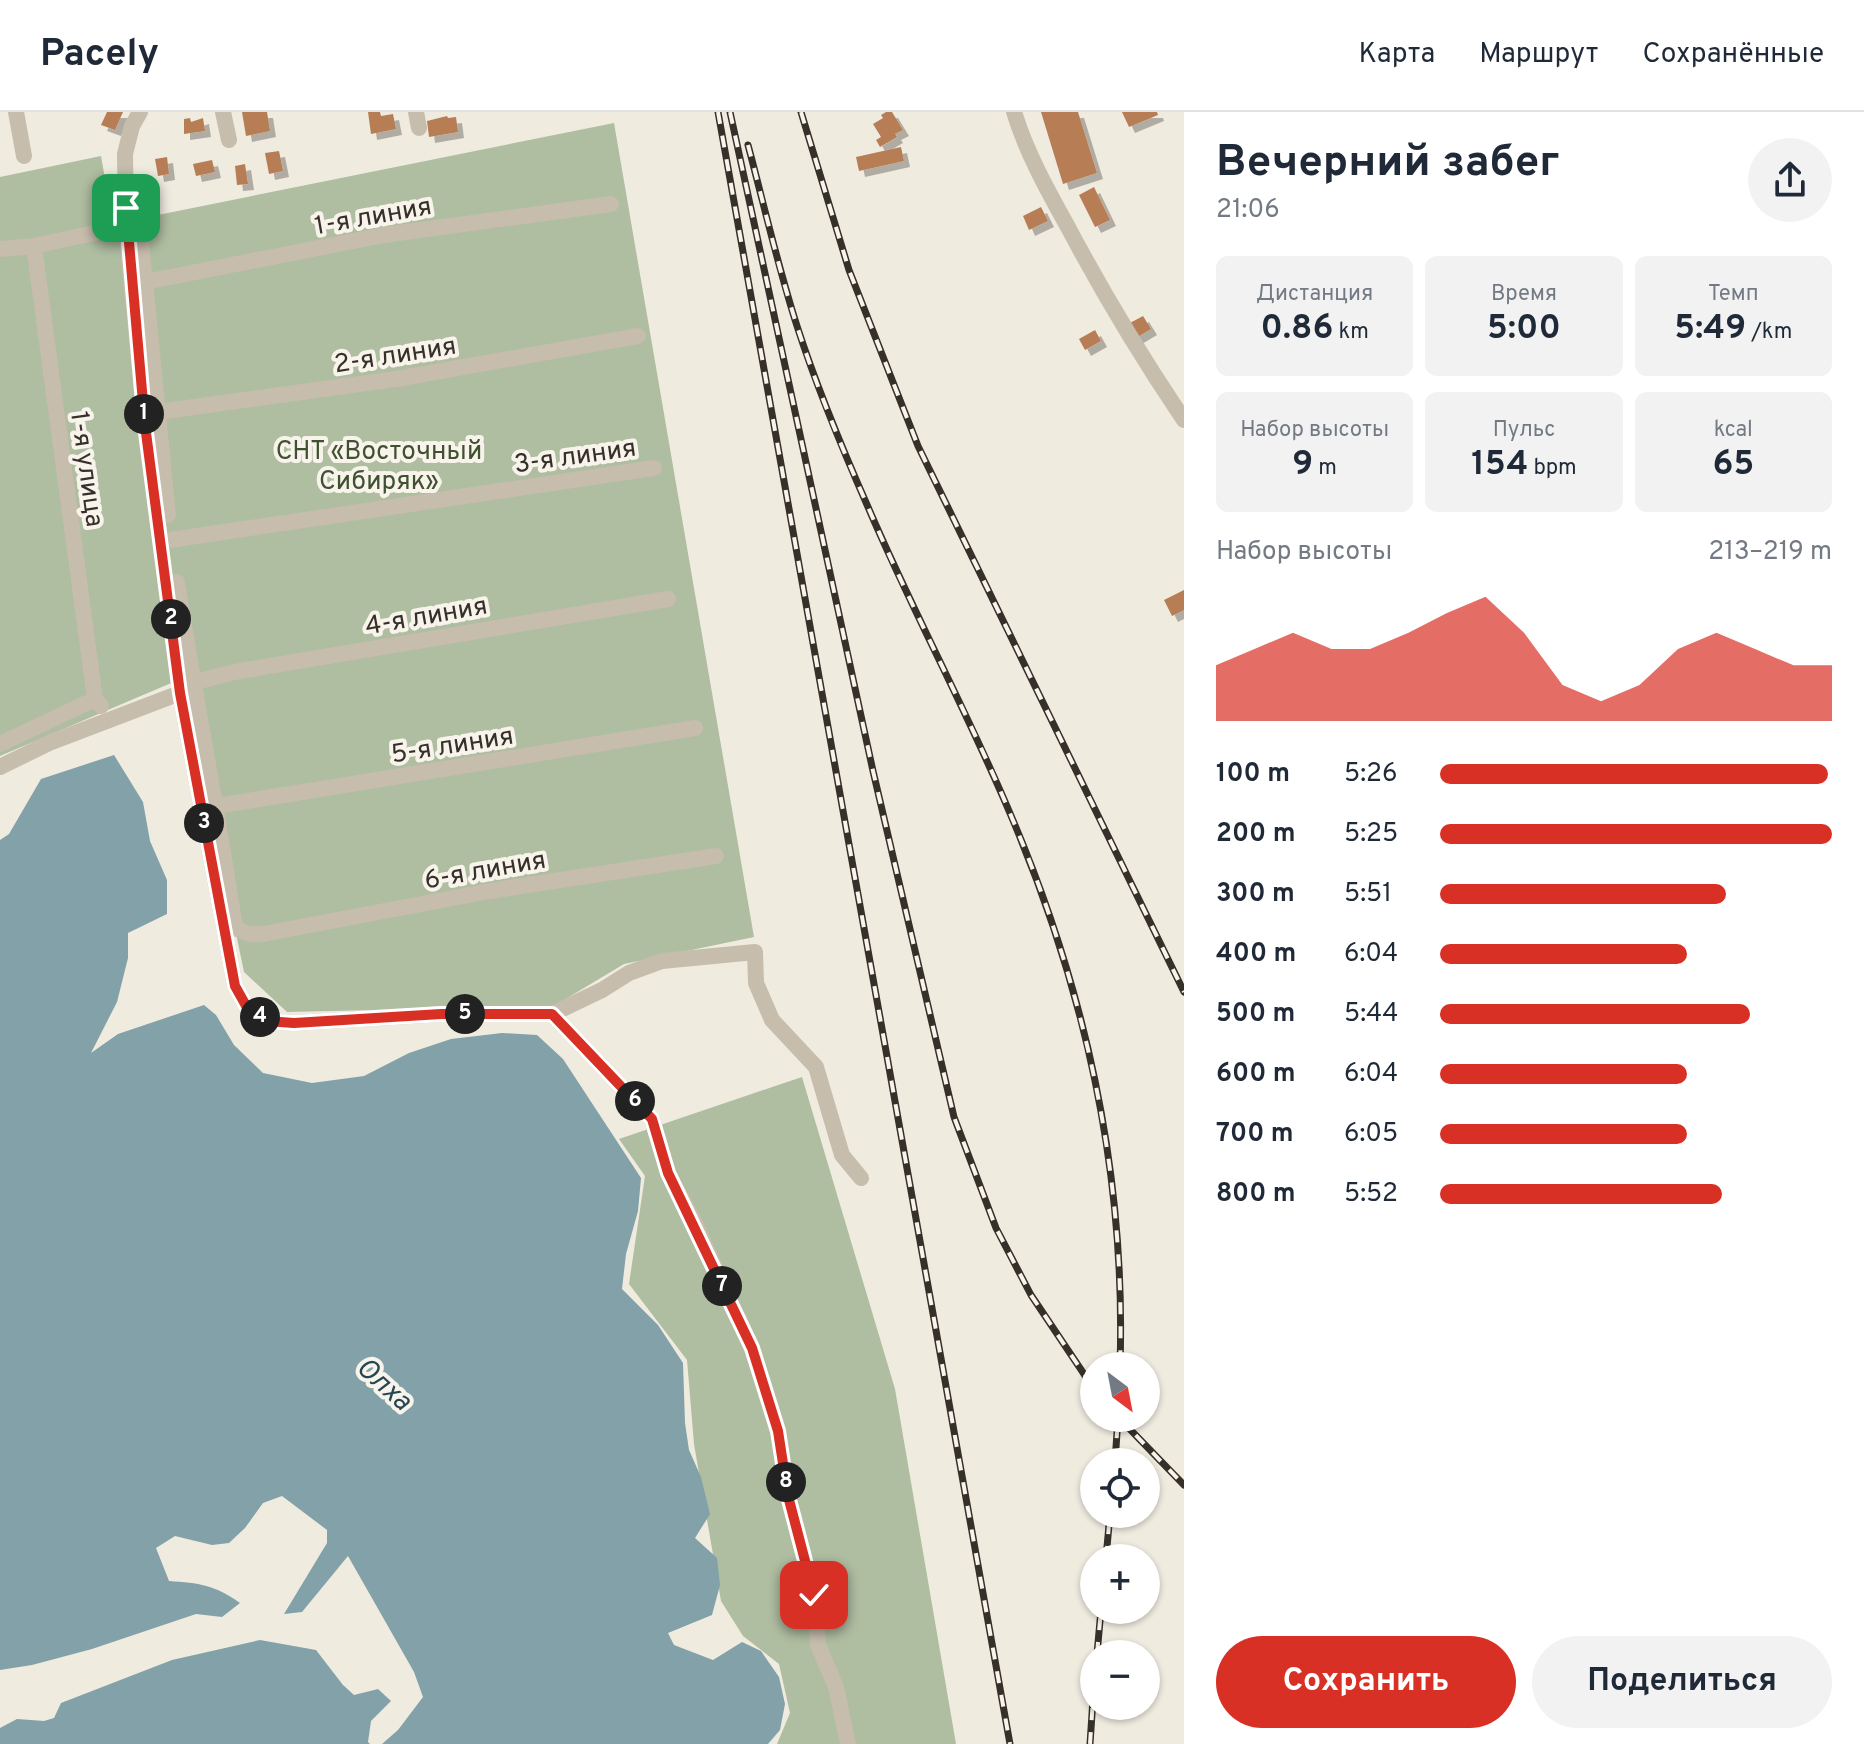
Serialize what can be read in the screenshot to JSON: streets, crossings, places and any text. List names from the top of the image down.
{
  "streets": {
    "street": [
      "1-я линия",
      "2-я линия",
      "3-я линия",
      "1-я улица",
      "4-я линия",
      "5-я линия",
      "6-я линия"
    ]
  },
  "crossings": [
    ["5-я линия", "6-я линия"]
  ],
  "water": ["Олха"],
  "parks": ["СНТ «Восточный Сибиряк»"],
  "north": "bottom right",
  "page": {
    "header": "Pacely",
    "nav": ["Карта", "Маршрут", "Сохранённые"],
    "heading": ["Вечерний забег", "21:06"],
    "stats": [
      ["Дистанция", "0.86 km"],
      ["Время", "5:00"],
      ["Темп", "5:49 /km"],
      ["Набор высоты", "9 m"],
      ["Пульс", "154 bpm"],
      ["kcal", "65"]
    ],
    "pins": [
      "1",
      "2",
      "3",
      "5",
      "4",
      "6",
      "7",
      "8"
    ],
    "chart": ["Набор высоты", "213–219 m"],
    "list": [
      {
        "name": "100 m",
        "note": "5:26"
      },
      {
        "name": "200 m",
        "note": "5:25"
      },
      {
        "name": "300 m",
        "note": "5:51"
      },
      {
        "name": "400 m",
        "note": "6:04"
      },
      {
        "name": "500 m",
        "note": "5:44"
      },
      {
        "name": "600 m",
        "note": "6:04"
      },
      {
        "name": "700 m",
        "note": "6:05"
      },
      {
        "name": "800 m",
        "note": "5:52"
      }
    ],
    "map_buttons": ["+", "−"],
    "buttons": ["Сохранить", "Поделиться"]
  }
}
